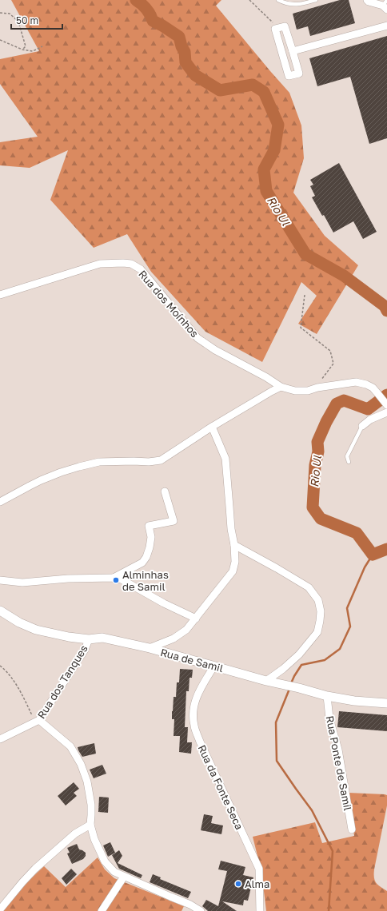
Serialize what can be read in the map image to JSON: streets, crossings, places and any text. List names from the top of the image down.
{
  "streets": {
    "street": [
      "Rua dos Moínhos",
      "Rua de Samil",
      "Rua dos Tanques",
      "Rua Ponte de Samil",
      "Rua da Fonte Seca"
    ]
  },
  "crossings": [
    ["Rua de Samil", "Rua dos Tanques"],
    ["Rua de Samil", "Rua Ponte de Samil"],
    ["Rua de Samil", "Rua da Fonte Seca"]
  ],
  "water": ["Rio Ul"],
  "places": ["Alminhas de Samil", "Alma"],
  "scale_bar": "50 m"
}
